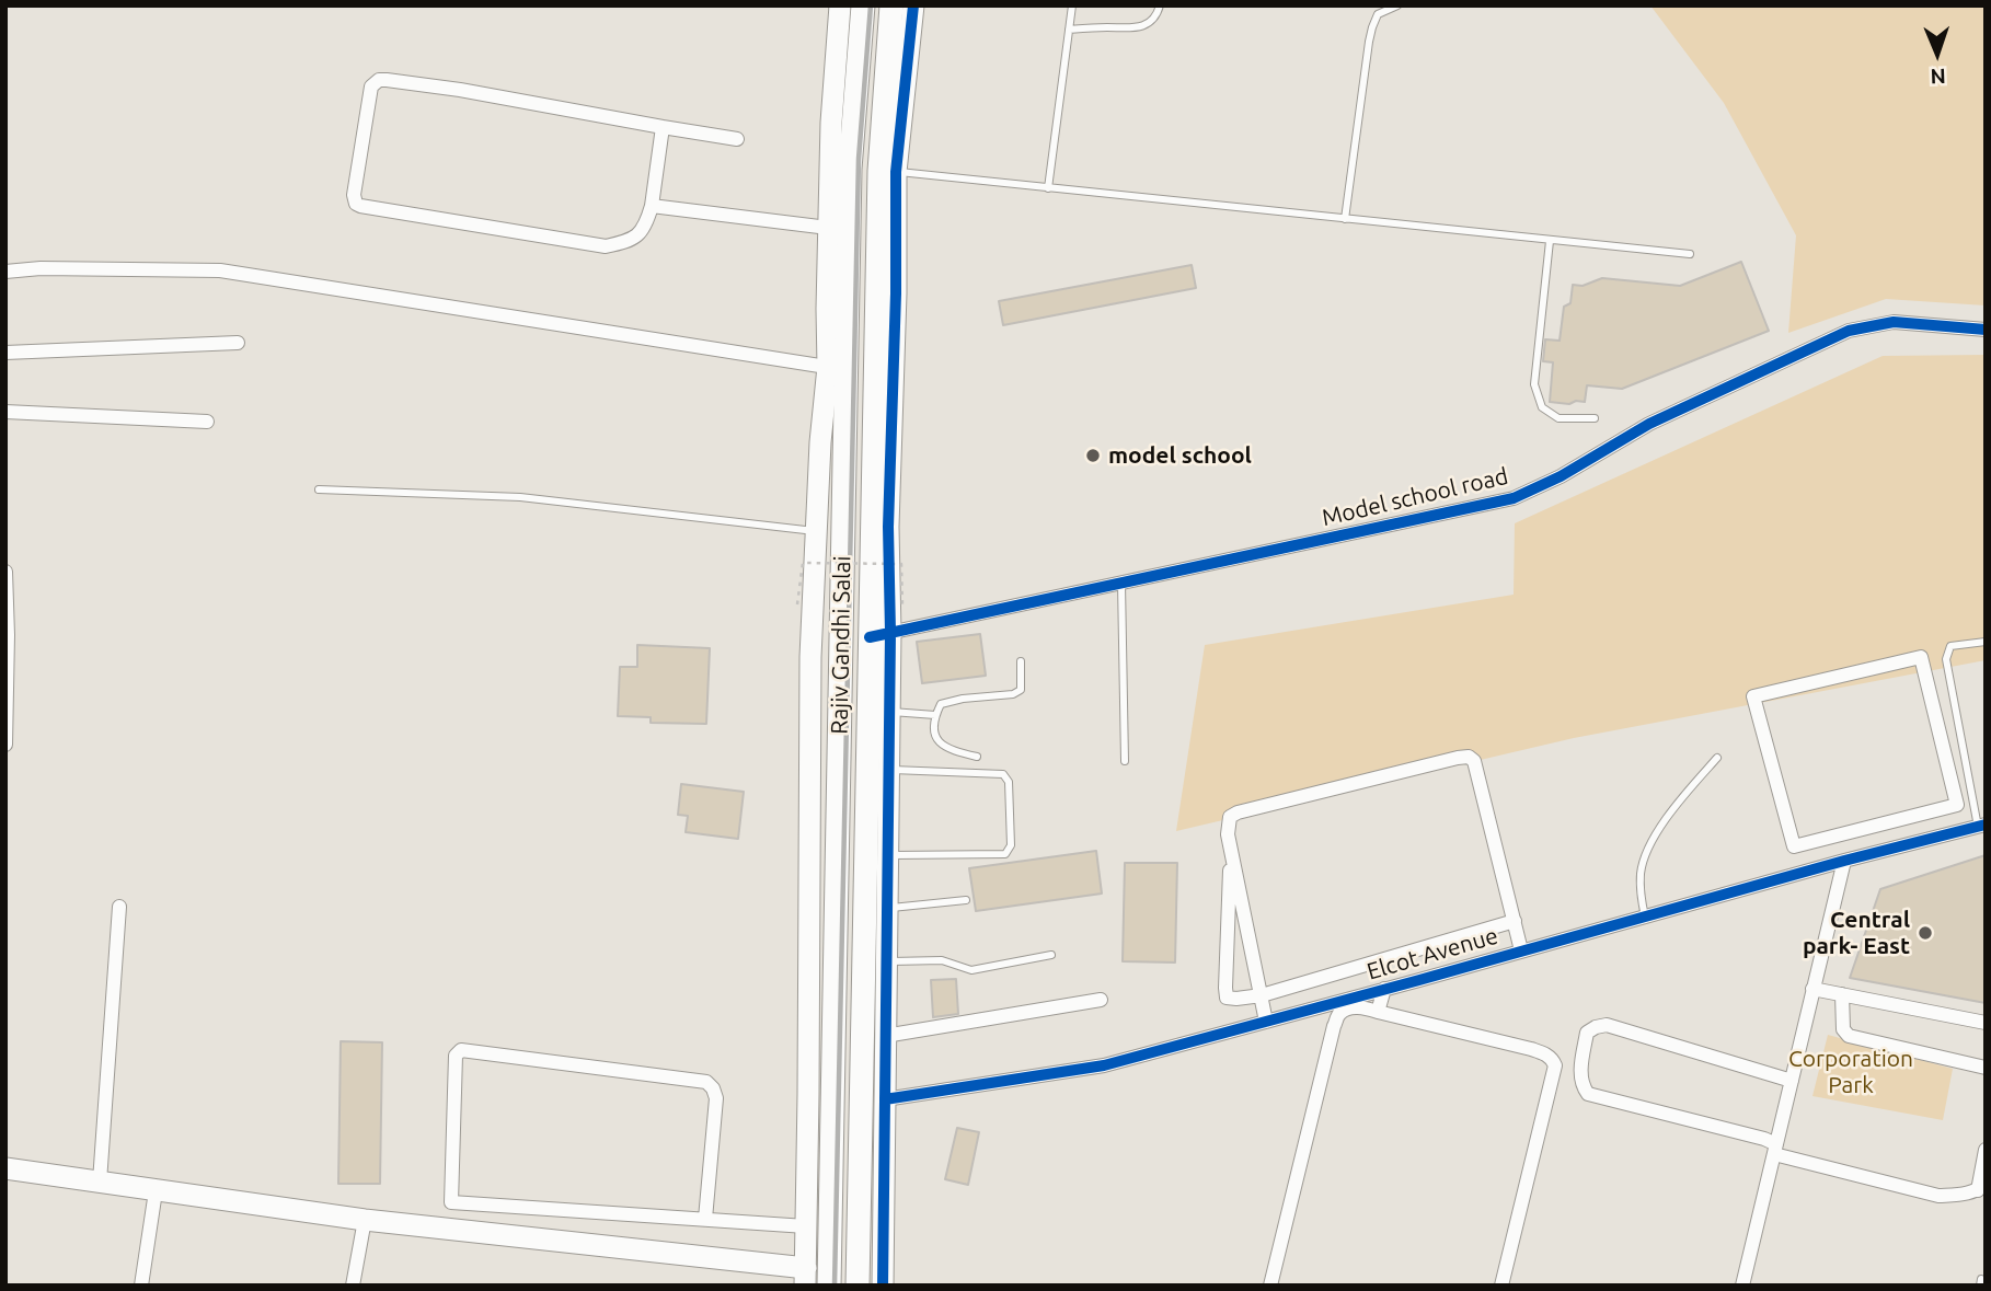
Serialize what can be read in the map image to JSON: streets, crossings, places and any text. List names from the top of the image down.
{
  "streets": {
    "main road": ["Rajiv Gandhi Salai"],
    "street": ["Model school road", "Elcot Avenue"]
  },
  "crossings": [
    ["Model school road", "Rajiv Gandhi Salai"]
  ],
  "parks": ["Corporation Park"],
  "places": ["model school", "Central park- East"],
  "north": "bottom"
}
